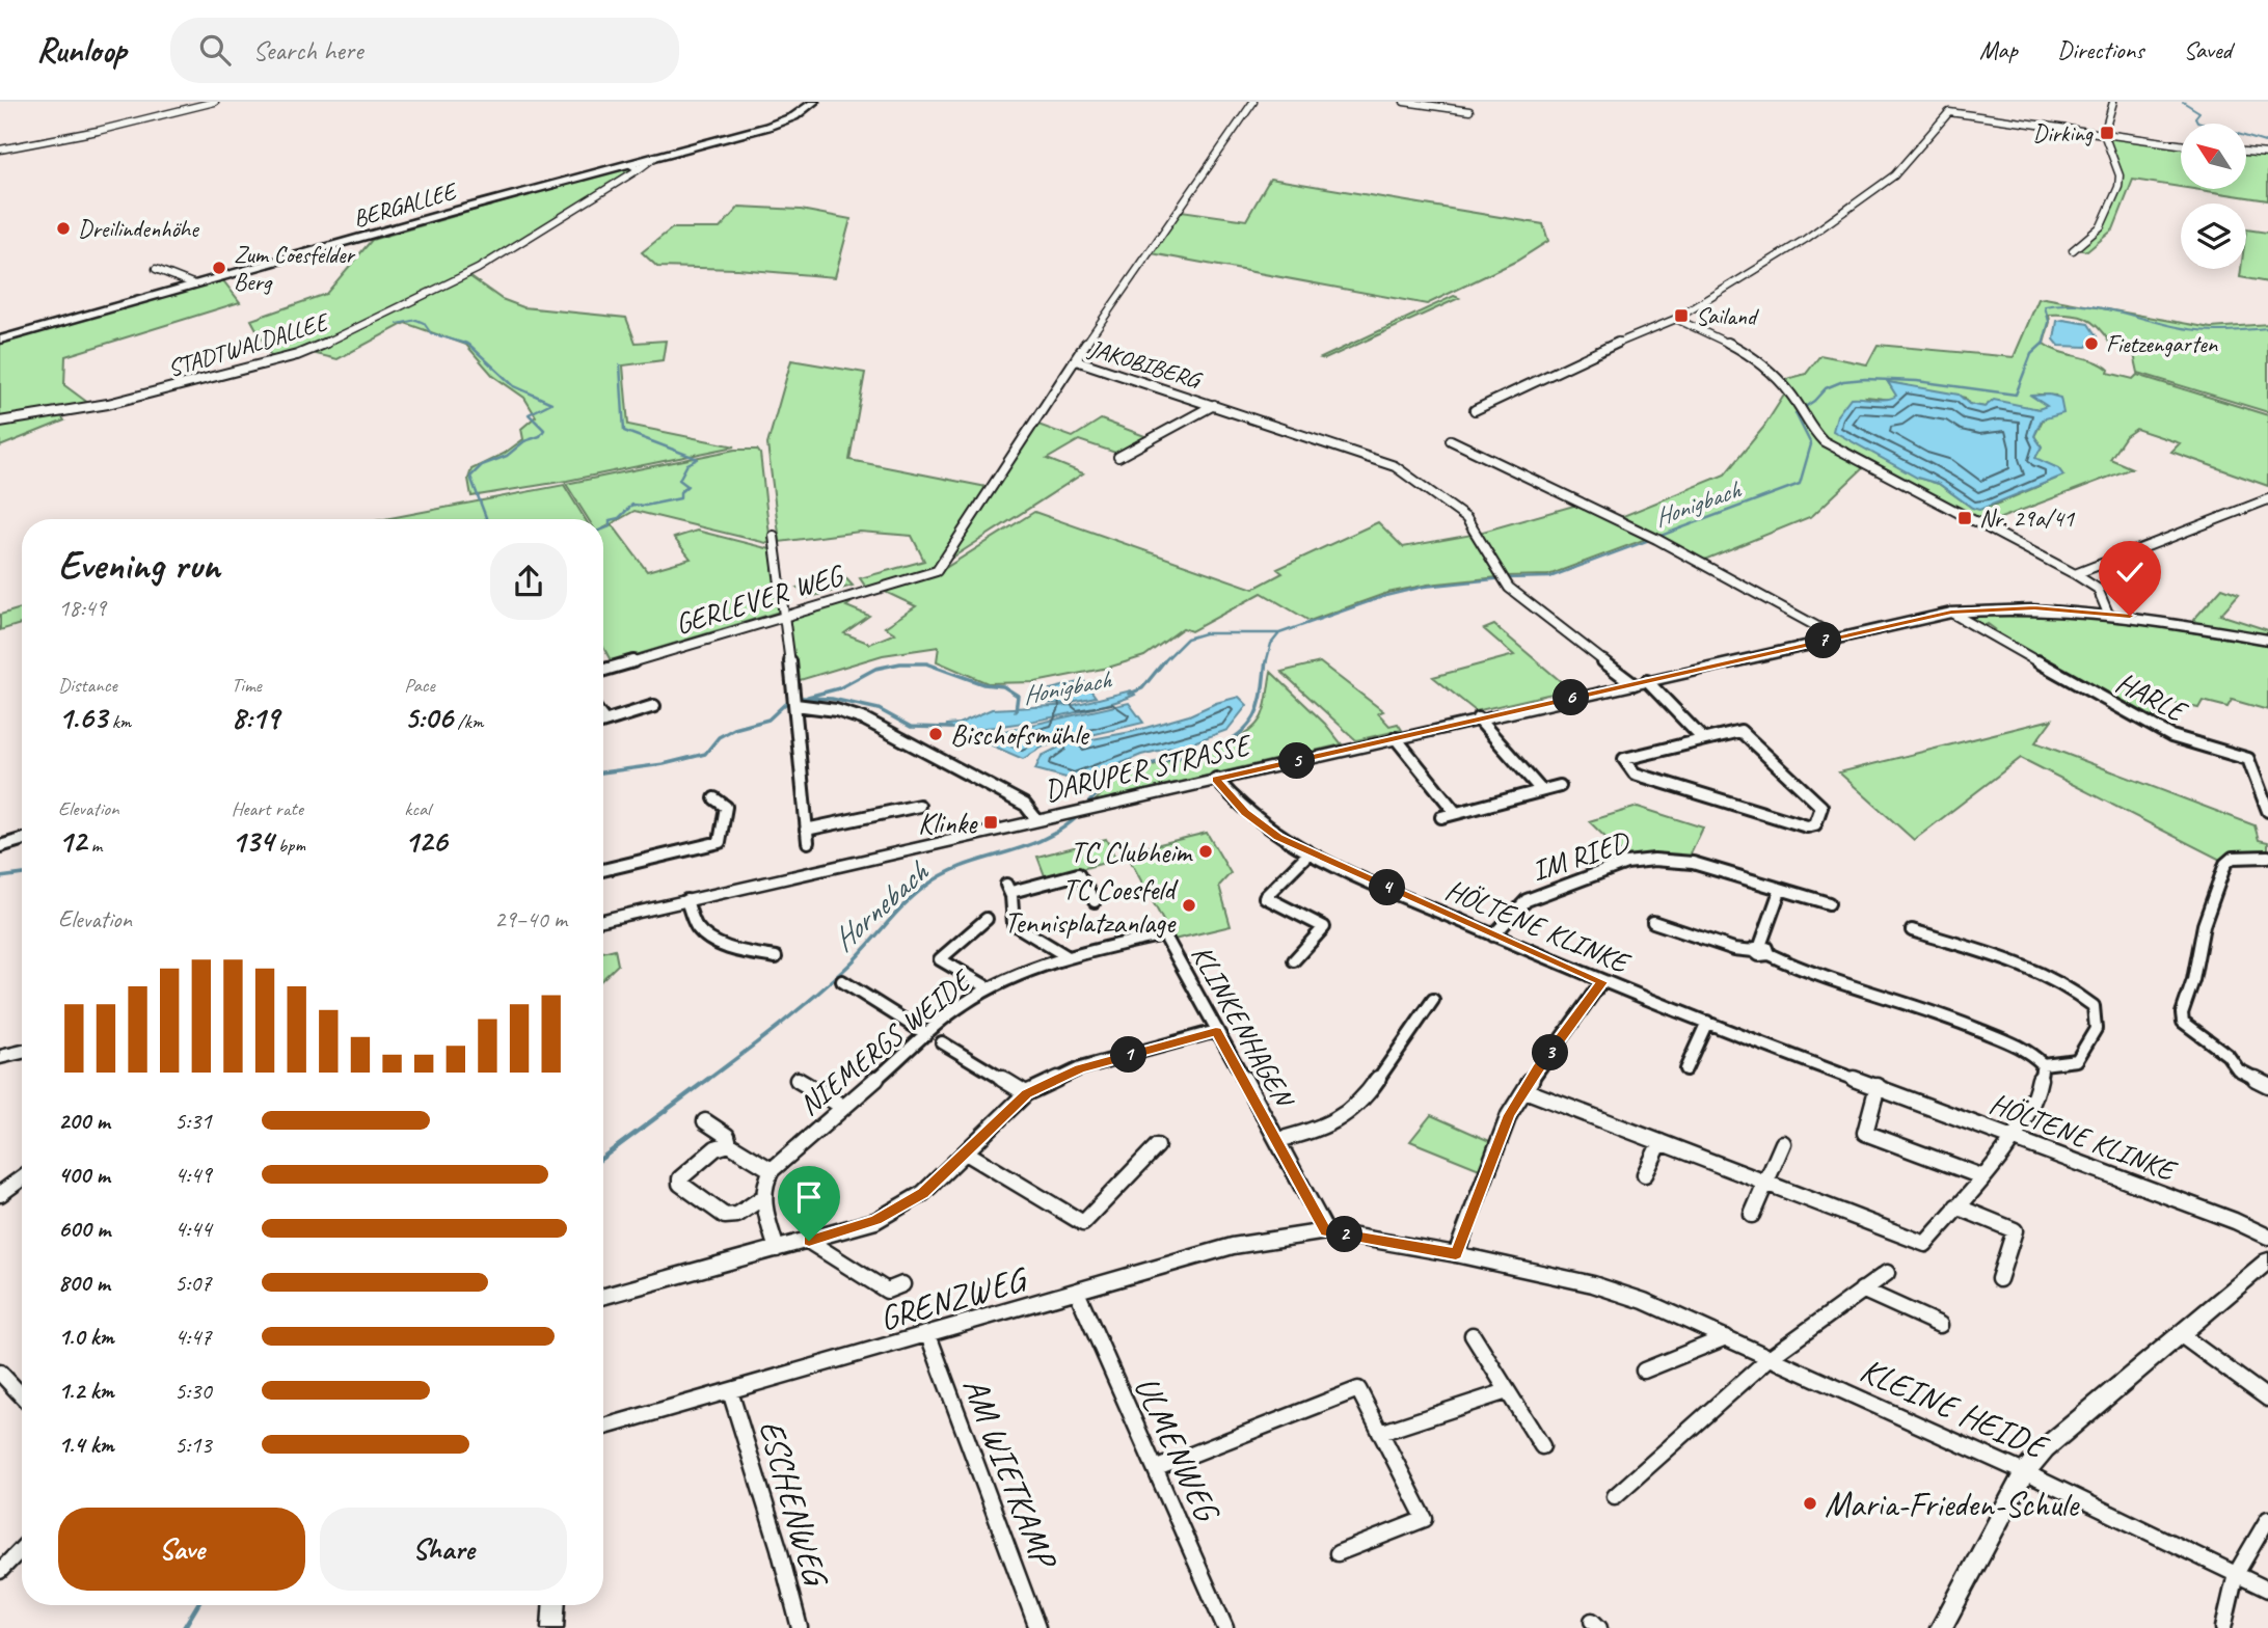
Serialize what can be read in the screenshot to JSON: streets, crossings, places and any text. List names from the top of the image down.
{
  "streets": {
    "street": [
      "BERGALLEE",
      "STADTWALDALLEE",
      "JAKOBIBERG",
      "GERLEVER WEG",
      "HARLE",
      "DARUPER STRASSE",
      "IM RIED",
      "HÖLTENE KLINKE",
      "KLINKENHAGEN",
      "NIEMERGS WEIDE",
      "GRENZWEG",
      "KLEINE HEIDE",
      "ULMENWEG",
      "AM WIETKAMP",
      "ESCHENWEG"
    ]
  },
  "crossings": [
    ["BERGALLEE", "STADTWALDALLEE"],
    ["JAKOBIBERG", "GERLEVER WEG"],
    ["HARLE", "DARUPER STRASSE"],
    ["DARUPER STRASSE", "HÖLTENE KLINKE"],
    ["IM RIED", "HÖLTENE KLINKE"],
    ["KLINKENHAGEN", "NIEMERGS WEIDE"],
    ["KLINKENHAGEN", "GRENZWEG"],
    ["KLINKENHAGEN", "KLEINE HEIDE"],
    ["GRENZWEG", "KLEINE HEIDE"],
    ["GRENZWEG", "ULMENWEG"],
    ["GRENZWEG", "AM WIETKAMP"],
    ["GRENZWEG", "ESCHENWEG"]
  ],
  "water": ["Honigbach", "Hornebach"],
  "places": {
    "transit": [
      "Dirking",
      "Sailand",
      "Nr. 29a/41",
      "Klinke"
    ],
    "other": [
      "Dreilindenhöhe",
      "Zum Coesfelder Berg",
      "Fietzengarten",
      "Bischofsmühle",
      "TC Clubheim",
      "TC Coesfeld Tennisplatzanlage",
      "Maria-Frieden-Schule"
    ]
  },
  "north": "top left",
  "page": {
    "header": "Runloop",
    "search": "Search here",
    "nav": ["Map", "Directions", "Saved"],
    "heading": ["Evening run", "18:49"],
    "pins": [
      "7",
      "6",
      "5",
      "4",
      "3",
      "1",
      "2"
    ],
    "stats": [
      ["Distance", "1.63 km"],
      ["Time", "8:19"],
      ["Pace", "5:06 /km"],
      ["Elevation", "12 m"],
      ["Heart rate", "134 bpm"],
      ["kcal", "126"]
    ],
    "chart": ["Elevation", "29–40 m"],
    "list": [
      {
        "name": "200 m",
        "note": "5:31"
      },
      {
        "name": "400 m",
        "note": "4:49"
      },
      {
        "name": "600 m",
        "note": "4:44"
      },
      {
        "name": "800 m",
        "note": "5:07"
      },
      {
        "name": "1.0 km",
        "note": "4:47"
      },
      {
        "name": "1.2 km",
        "note": "5:30"
      },
      {
        "name": "1.4 km",
        "note": "5:13"
      }
    ],
    "buttons": ["Save", "Share"]
  }
}
